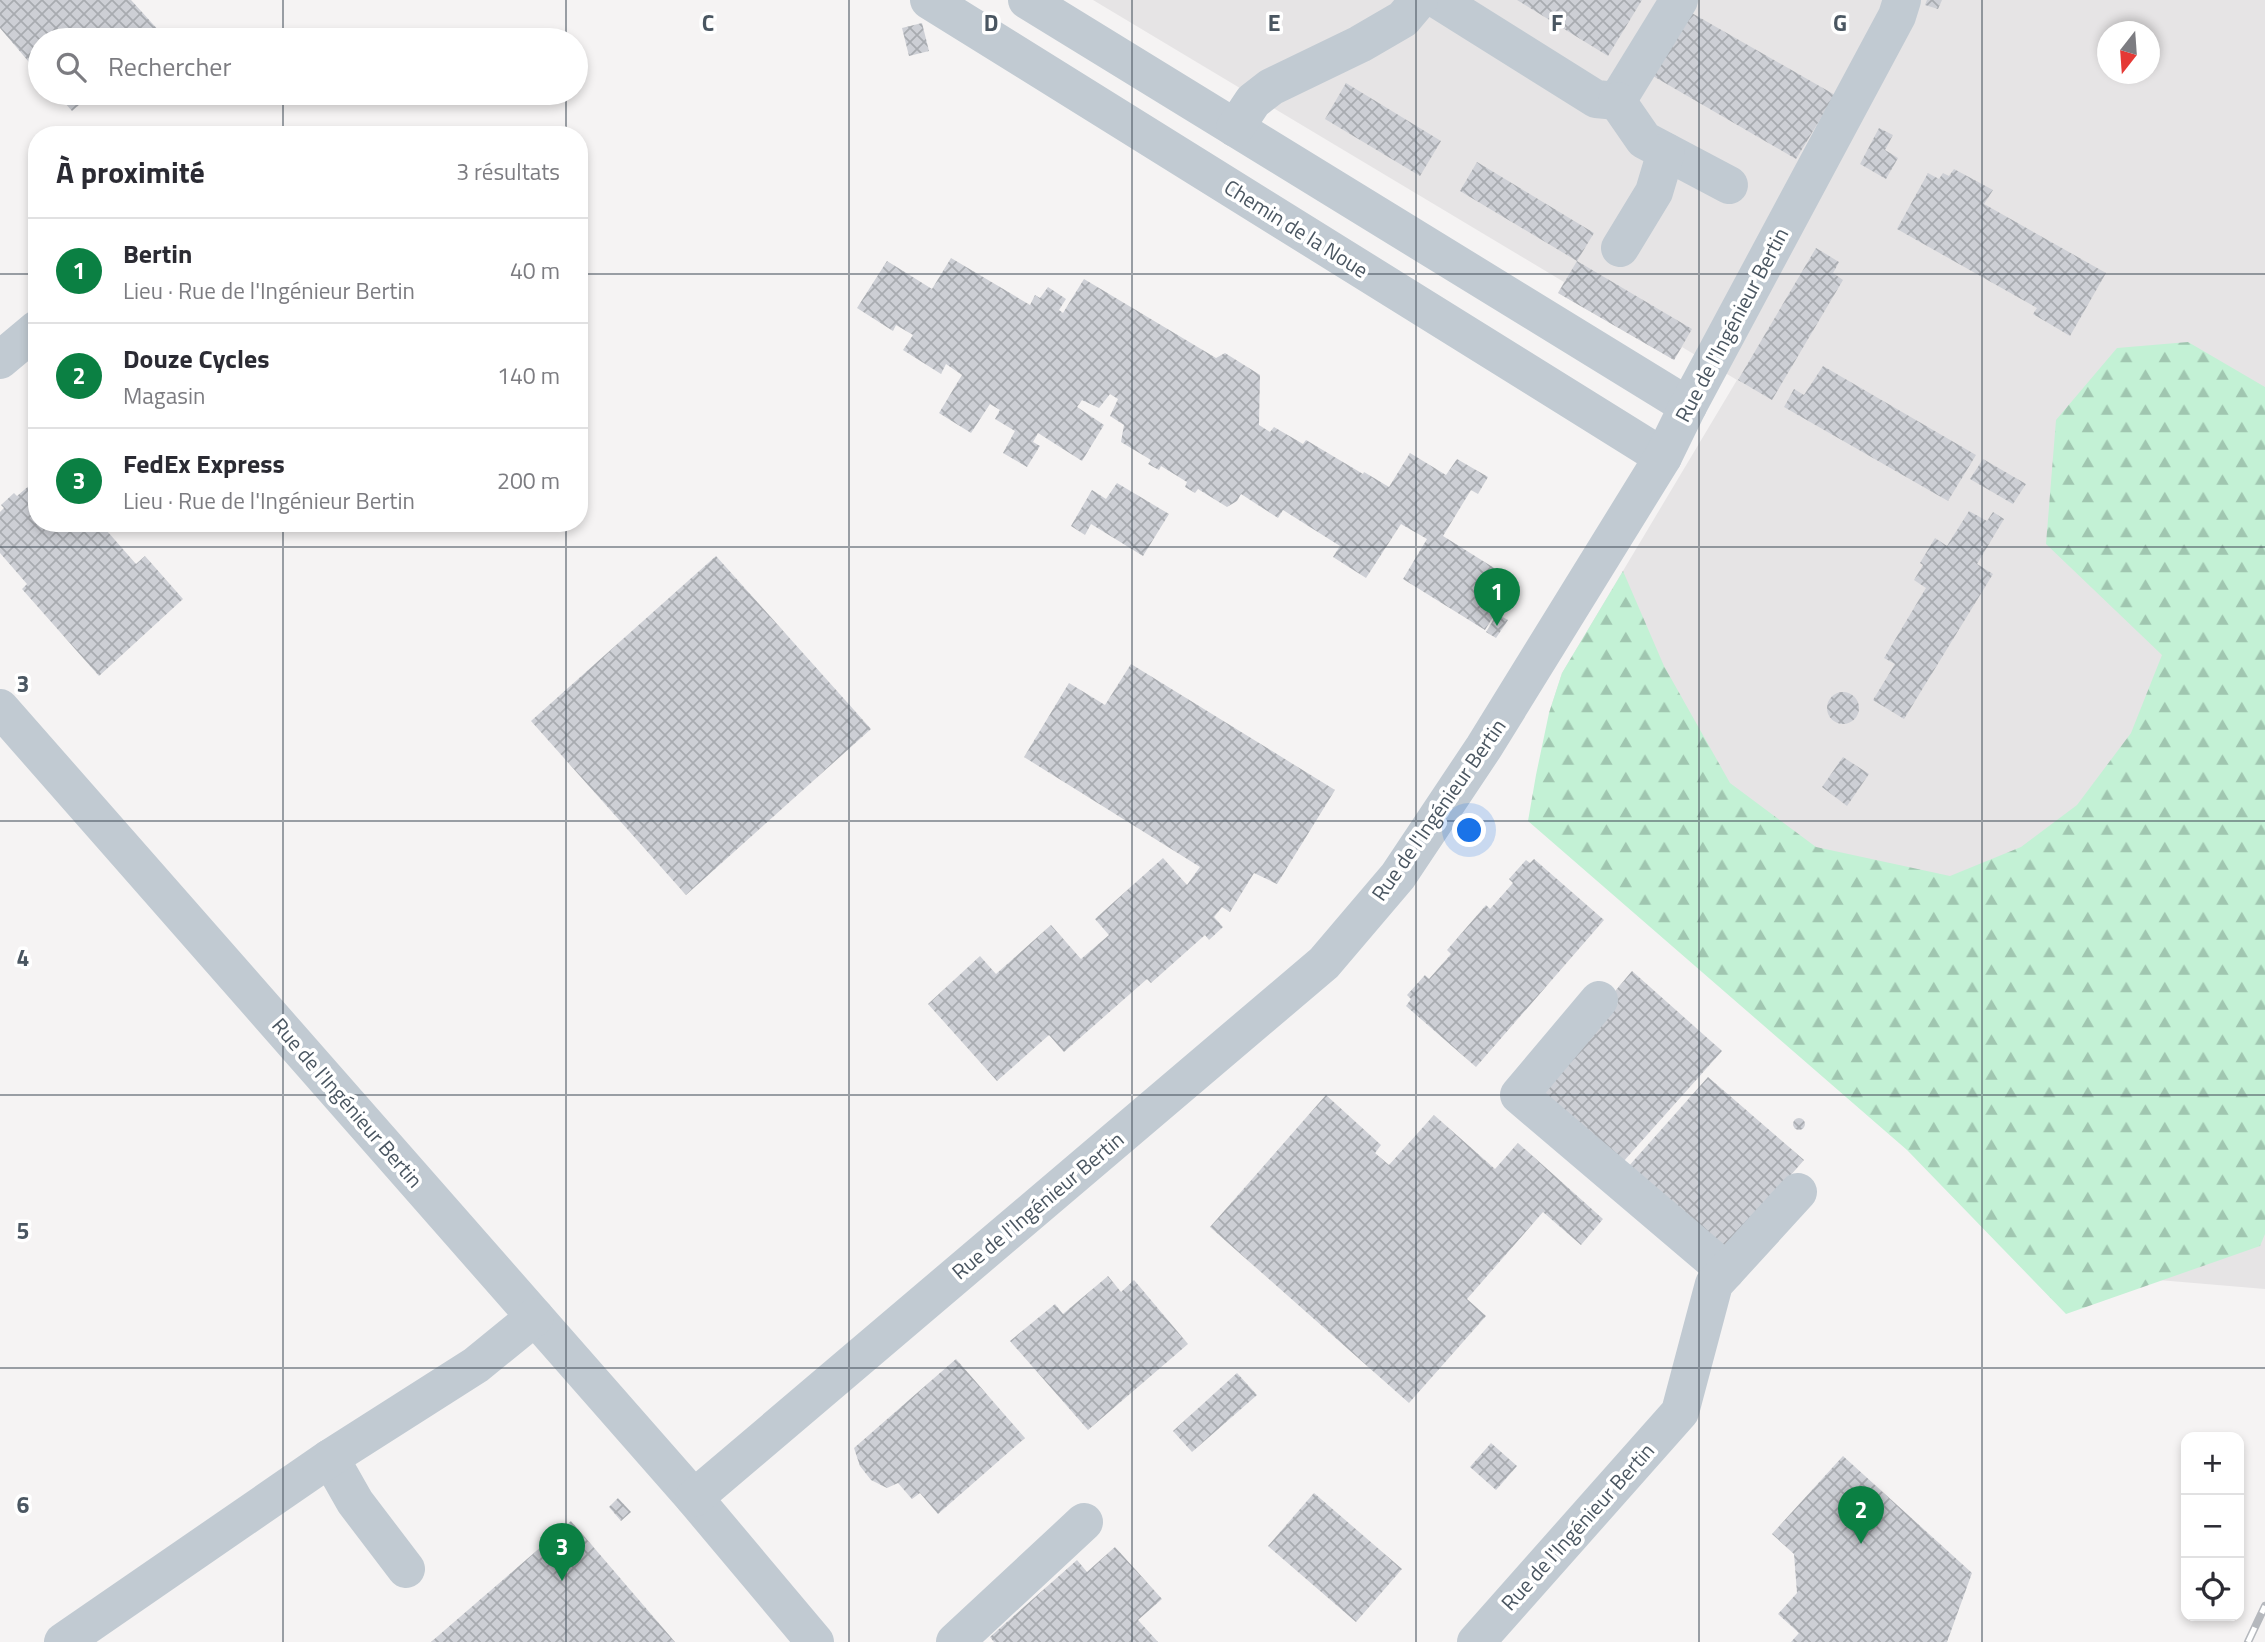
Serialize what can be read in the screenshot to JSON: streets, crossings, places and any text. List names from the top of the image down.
{
  "streets": {
    "street": ["Chemin de la Noue", "Rue de l'Ingénieur Bertin"]
  },
  "crossings": [
    ["Chemin de la Noue", "Rue de l'Ingénieur Bertin"]
  ],
  "north": "bottom",
  "page": {
    "search": "Rechercher",
    "heading": ["À proximité", "3 résultats"],
    "list": [
      {
        "mark": "1",
        "name": "Bertin",
        "note": "Lieu · Rue de l'Ingénieur Bertin",
        "value": "40 m"
      },
      {
        "mark": "2",
        "name": "Douze Cycles",
        "note": "Magasin",
        "value": "140 m"
      },
      {
        "mark": "3",
        "name": "FedEx Express",
        "note": "Lieu · Rue de l'Ingénieur Bertin",
        "value": "200 m"
      }
    ],
    "pins": ["1", "2", "3"],
    "map_buttons": ["+", "−"]
  },
  "grid": {
    "columns": [
      "C",
      "D",
      "E",
      "F",
      "G"
    ],
    "rows": [
      "3",
      "4",
      "5",
      "6"
    ]
  }
}
